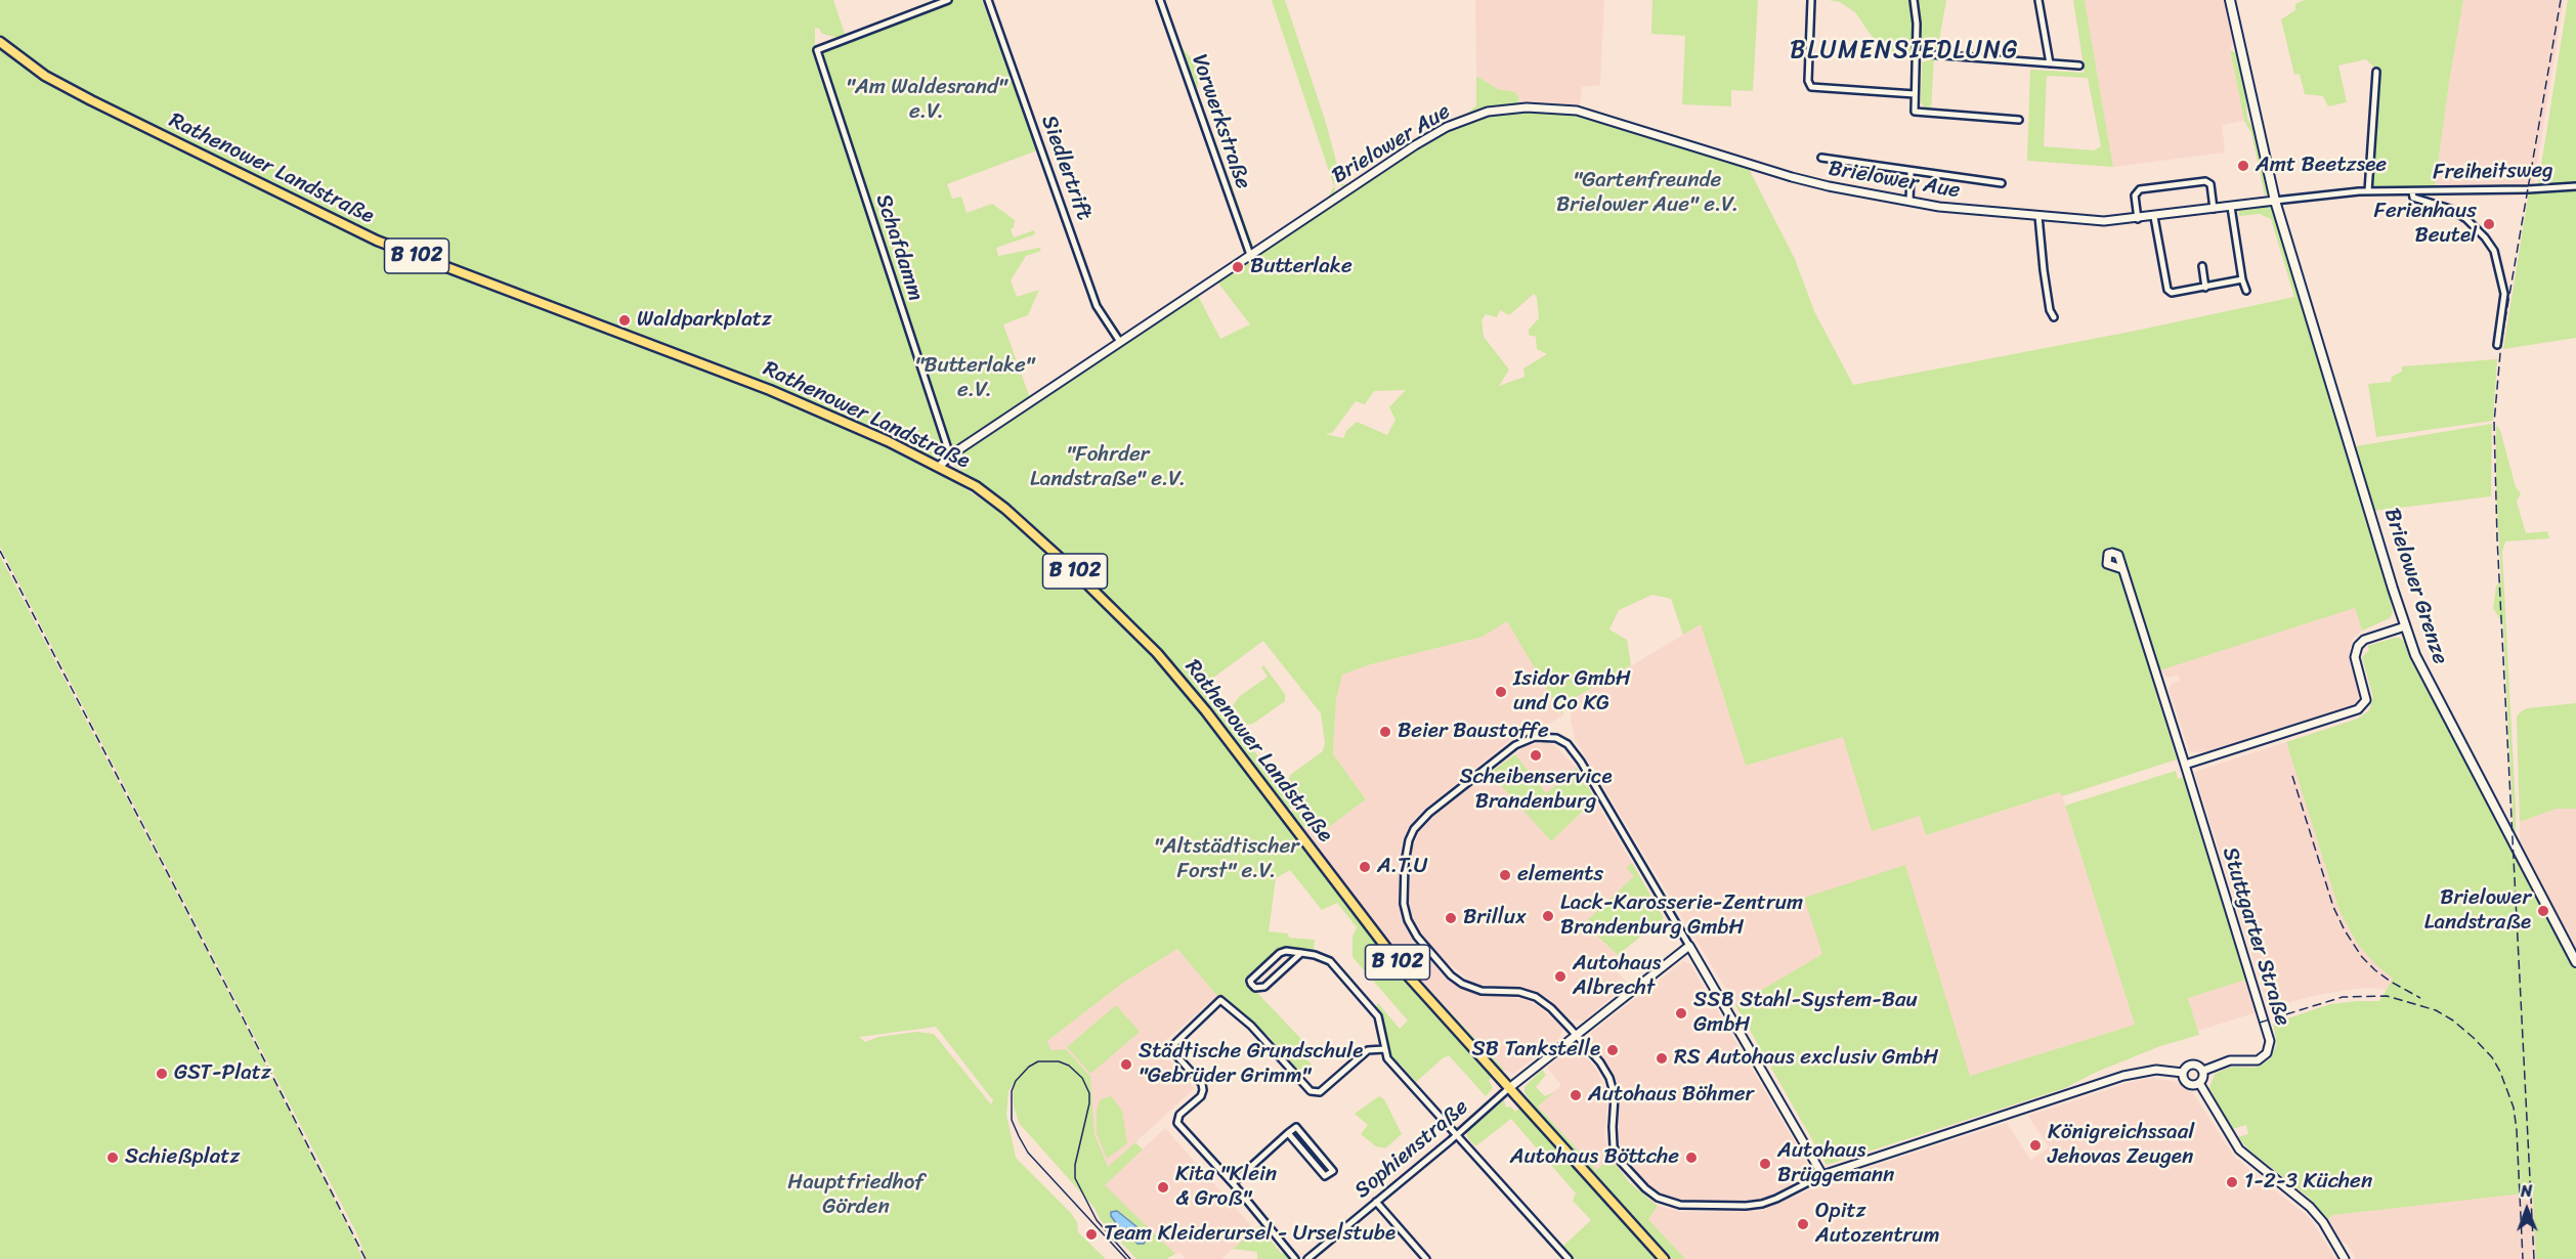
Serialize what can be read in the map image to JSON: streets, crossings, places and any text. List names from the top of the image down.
{
  "streets": {
    "main road": ["Rathenower Landstraße", "B 102", "Brielower Grenze"],
    "street": [
      "Vorwerkstraße",
      "Brielower Aue",
      "Siedlertrift",
      "Freiheitsweg",
      "Schafdamm",
      "Stuttgarter Straße",
      "Sophienstraße"
    ]
  },
  "crossings": [
    ["Vorwerkstraße", "Brielower Aue"],
    ["Brielower Aue", "Siedlertrift"],
    ["Brielower Aue", "Rathenower Landstraße"],
    ["Brielower Aue", "Freiheitsweg"],
    ["Brielower Aue", "Schafdamm"],
    ["Brielower Aue", "Brielower Grenze"],
    ["Rathenower Landstraße", "Sophienstraße"],
    ["Freiheitsweg", "Brielower Grenze"]
  ],
  "districts": ["BLUMENSIEDLUNG"],
  "parks": [
    "\"Am Waldesrand\" e.V.",
    "\"Gartenfreunde Brielower Aue\" e.V.",
    "\"Butterlake\" e.V.",
    "\"Fohrder Landstraße\" e.V.",
    "\"Altstädtischer Forst\" e.V.",
    "Hauptfriedhof Görden"
  ],
  "places": [
    "Amt Beetzsee",
    "Ferienhaus Beutel",
    "Butterlake",
    "Waldparkplatz",
    "Isidor GmbH und Co KG",
    "Beier Baustoffe",
    "Scheibenservice Brandenburg",
    "A.T.U",
    "elements",
    "Brielower Landstraße",
    "Lack-Karosserie-Zentrum Brandenburg GmbH",
    "Brillux",
    "Autohaus Albrecht",
    "SSB Stahl-System-Bau GmbH",
    "SB Tankstelle",
    "RS Autohaus exclusiv GmbH",
    "Städtische Grundschule \"Gebrüder Grimm\"",
    "GST-Platz",
    "Autohaus Böhmer",
    "Königreichssaal Jehovas Zeugen",
    "Schießplatz",
    "Autohaus Böttche",
    "Autohaus Brüggemann",
    "1-2-3 Küchen",
    "Kita \"Klein & Groß\"",
    "Opitz Autozentrum",
    "Team Kleiderursel - Urselstube"
  ],
  "north": "top"
}
